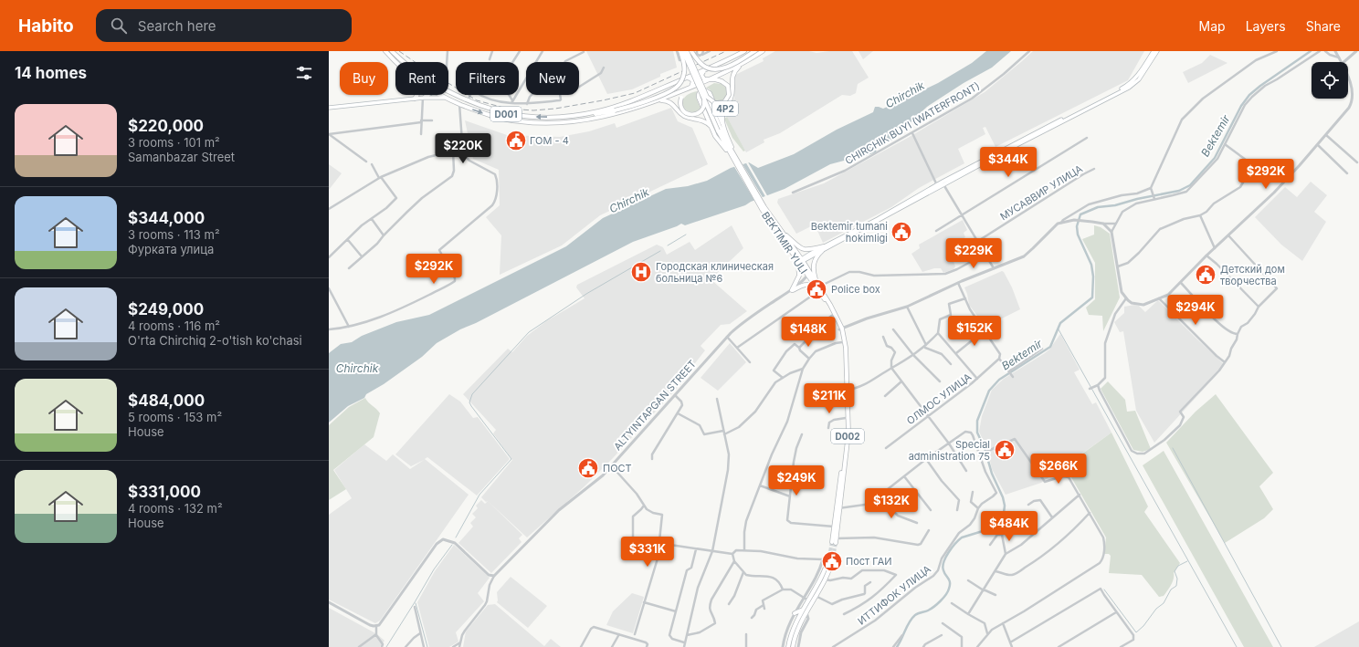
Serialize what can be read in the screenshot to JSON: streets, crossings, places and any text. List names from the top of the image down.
{
  "streets": {
    "highway": [
      "4P2",
      "D001",
      "BEKTIMIR YULI",
      "D002"
    ],
    "street": [
      "CHIRCHIK BUYI (WATERFRONT)",
      "МУСАВВИР УЛИЦА",
      "ОЛМОС УЛИЦА",
      "ALTYINTAPGAN STREET",
      "ИТТИФОК УЛИЦА"
    ]
  },
  "crossings": [
    ["4P2", "D001"],
    ["4P2", "BEKTIMIR YULI"],
    ["4P2", "D002"],
    ["BEKTIMIR YULI", "ALTYINTAPGAN STREET"],
    ["BEKTIMIR YULI", "D002"]
  ],
  "water": ["Chirchik", "Bektemir"],
  "places": {
    "public building": [
      "ГОМ - 4",
      "Bektemir tumani hokimligi",
      "Детcкий дом творчества",
      "Police box",
      "Special administration 75",
      "ПОСТ",
      "Пост ГАИ"
    ],
    "hospital": ["Городская клиническая больница №6"]
  },
  "page": {
    "header": "Habito",
    "search": "Search here",
    "nav": ["Map", "Layers", "Share"],
    "heading": "14 homes",
    "chip": [
      "Buy",
      "Rent",
      "Filters",
      "New"
    ],
    "list": [
      {
        "name": "$220,000",
        "note": "3 rooms · 101 m² · Samanbazar Street"
      },
      {
        "name": "$344,000",
        "note": "3 rooms · 113 m² · Фурката улица"
      },
      {
        "name": "$249,000",
        "note": "4 rooms · 116 m² · O'rta Chirchiq 2-o'tish ko'chasi"
      },
      {
        "name": "$484,000",
        "note": "5 rooms · 153 m² · House"
      },
      {
        "name": "$331,000",
        "note": "4 rooms · 132 m² · House"
      }
    ],
    "price": [
      "$220K",
      "$344K",
      "$292K",
      "$229K",
      "$292K",
      "$294K",
      "$152K",
      "$148K",
      "$211K",
      "$266K",
      "$249K",
      "$132K",
      "$484K",
      "$331K"
    ]
  }
}
